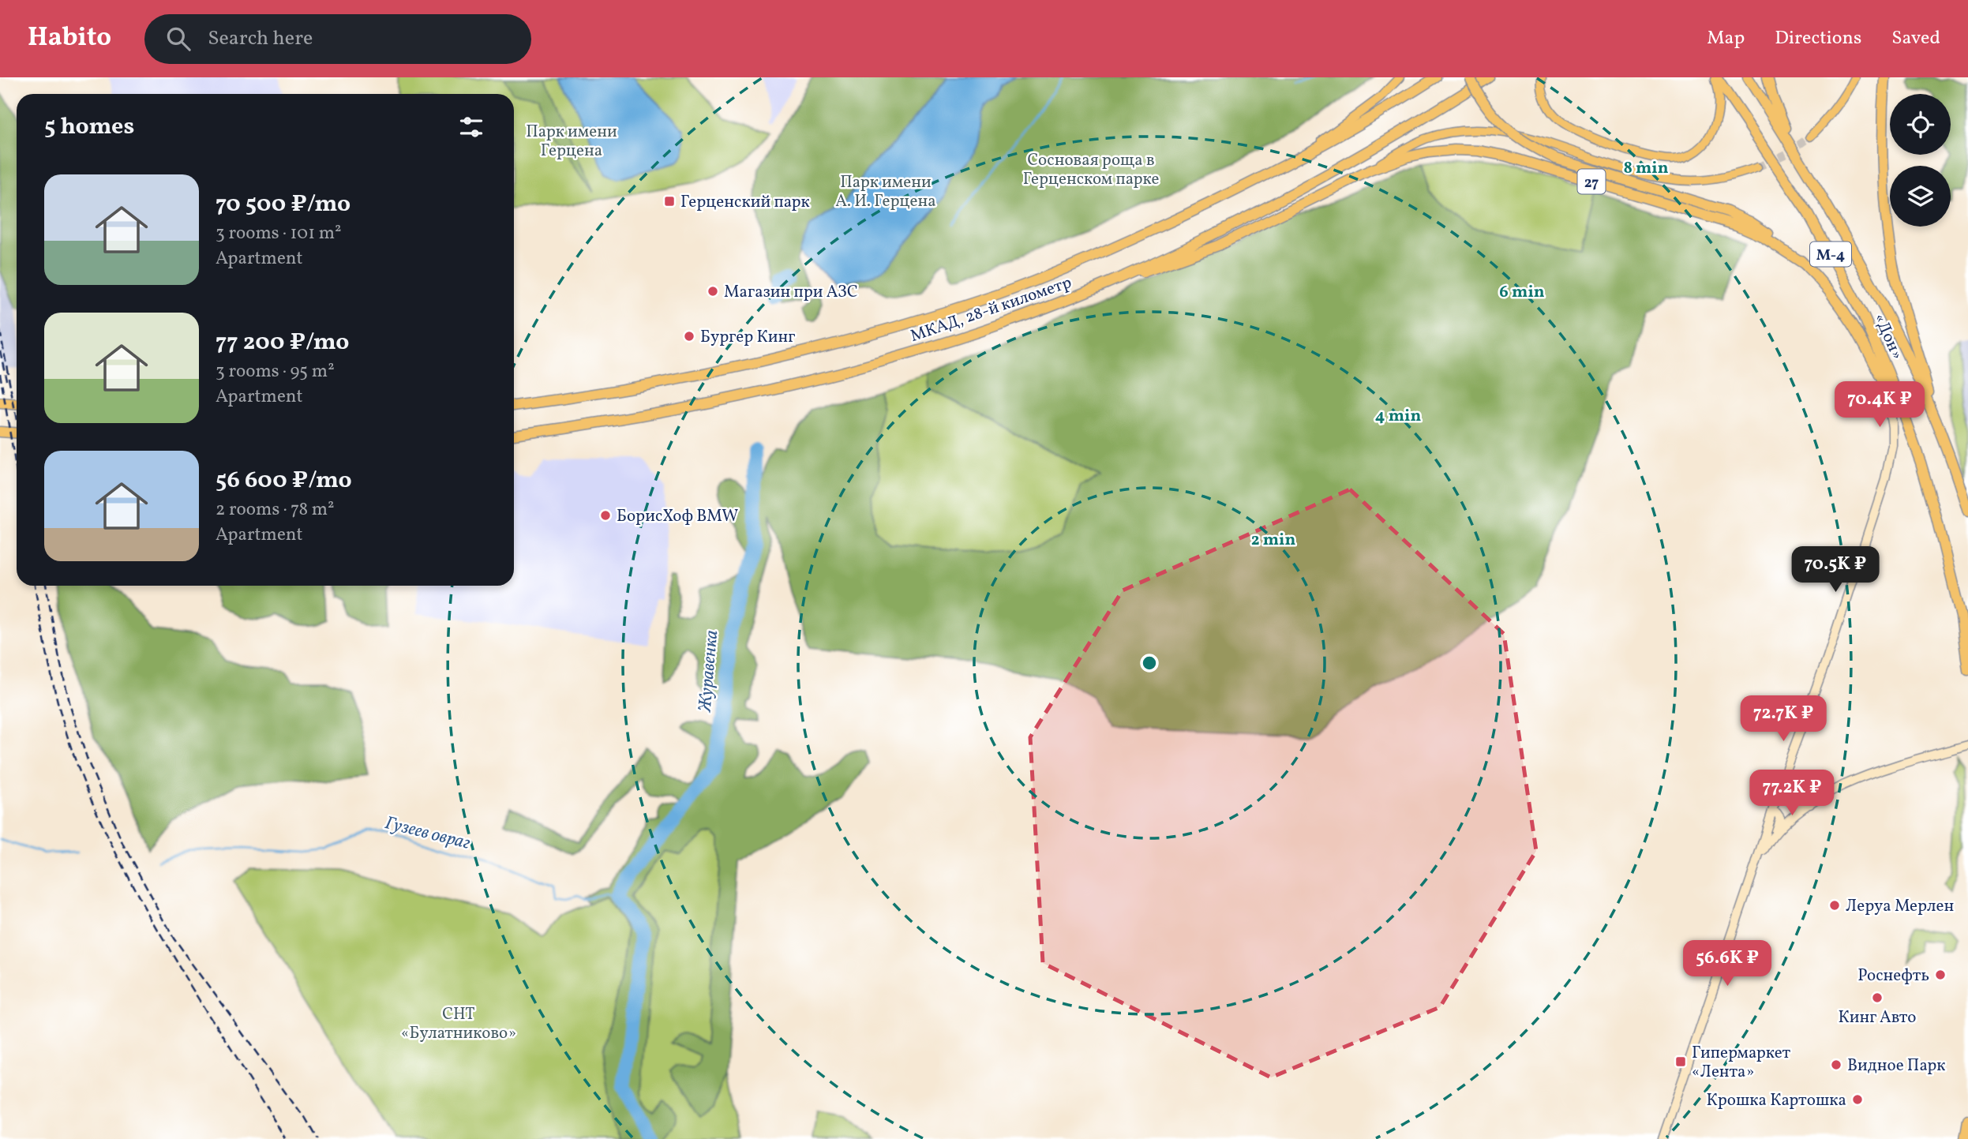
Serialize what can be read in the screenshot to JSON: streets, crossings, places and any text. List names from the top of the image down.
{
  "streets": {
    "highway": [
      "27",
      "М-4",
      "МКАД, 28-й километр",
      "«Дон»"
    ]
  },
  "crossings": [
    ["27", "МКАД, 28-й километр"],
    ["27", "«Дон»"]
  ],
  "water": ["Журавенка", "Гузеев овраг"],
  "parks": [
    "Парк имени Герцена",
    "Сосновая роща в Герценском парке",
    "Парк имени А. И. Герцена",
    "СНТ «Булатниково»"
  ],
  "places": {
    "transit": ["Герценский парк", "Гипермаркет «Лента»"],
    "other": [
      "Магазин при АЗС",
      "Бургер Кинг",
      "БорисХоф BMW",
      "Леруа Мерлен",
      "Роснефть",
      "Кинг Авто",
      "Видное Парк",
      "Крошка Картошка"
    ]
  },
  "page": {
    "header": "Habito",
    "search": "Search here",
    "nav": ["Map", "Directions", "Saved"],
    "heading": "5 homes",
    "list": [
      {
        "name": "70 500 ₽/mo",
        "note": "3 rooms · 101 m² · Apartment"
      },
      {
        "name": "77 200 ₽/mo",
        "note": "3 rooms · 95 m² · Apartment"
      },
      {
        "name": "56 600 ₽/mo",
        "note": "2 rooms · 78 m² · Apartment"
      }
    ],
    "price": [
      "70.4K ₽",
      "70.5K ₽",
      "72.7K ₽",
      "77.2K ₽",
      "56.6K ₽"
    ]
  },
  "rings": [
    "8 min",
    "6 min",
    "4 min",
    "2 min"
  ]
}
